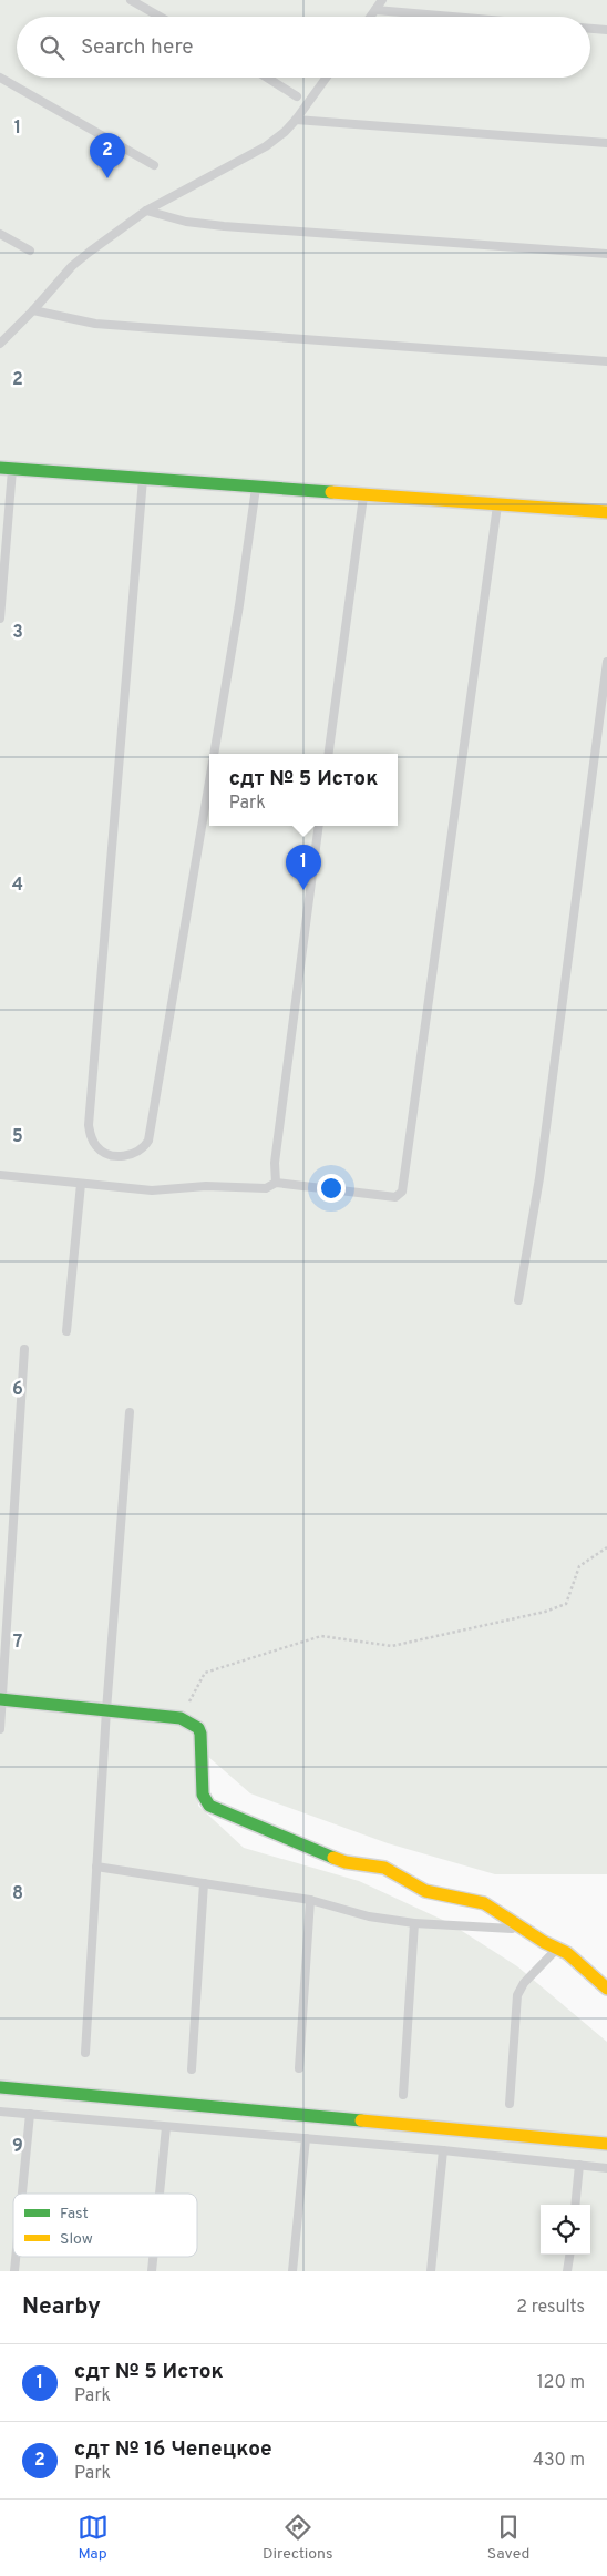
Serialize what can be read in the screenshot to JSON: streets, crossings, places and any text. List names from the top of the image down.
{
  "legend": ["Fast", "Slow"],
  "page": {
    "search": "Search here",
    "pins": ["2", "1"],
    "popup": ["сдт № 5 Исток", "Park"],
    "heading": ["Nearby", "2 results"],
    "list": [
      {
        "mark": "1",
        "name": "сдт № 5 Исток",
        "note": "Park",
        "value": "120 m"
      },
      {
        "mark": "2",
        "name": "сдт № 16 Чепецкое",
        "note": "Park",
        "value": "430 m"
      }
    ],
    "nav": ["Map", "Directions", "Saved"]
  },
  "grid": {
    "rows": [
      "1",
      "2",
      "3",
      "4",
      "5",
      "6",
      "7",
      "8",
      "9"
    ]
  }
}
